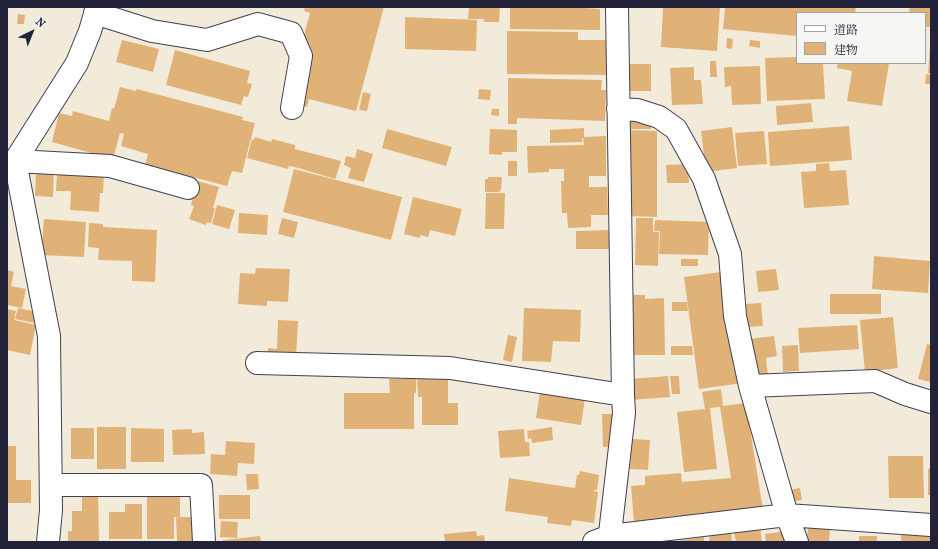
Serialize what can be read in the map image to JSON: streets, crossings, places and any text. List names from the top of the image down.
{
  "legend": ["道路", "建物"],
  "north": "top right"
}
